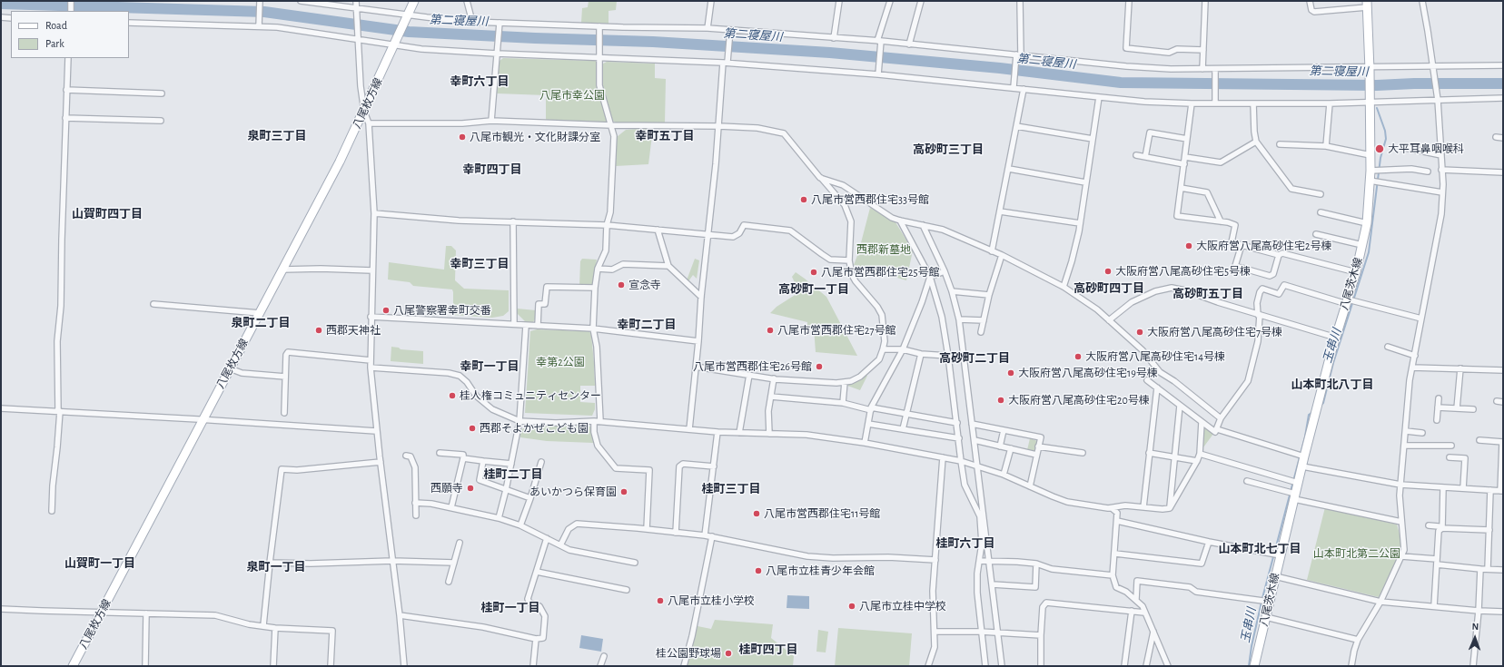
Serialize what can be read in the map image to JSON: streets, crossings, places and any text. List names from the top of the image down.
{
  "streets": {
    "main road": ["八尾枚方線", "八尾茨木線"]
  },
  "districts": [
    "幸町六丁目",
    "泉町三丁目",
    "幸町五丁目",
    "高砂町三丁目",
    "幸町四丁目",
    "山賀町四丁目",
    "幸町三丁目",
    "高砂町四丁目",
    "高砂町一丁目",
    "高砂町五丁目",
    "泉町二丁目",
    "幸町二丁目",
    "高砂町二丁目",
    "幸町一丁目",
    "山本町北八丁目",
    "桂町二丁目",
    "桂町三丁目",
    "桂町六丁目",
    "山本町北七丁目",
    "山賀町一丁目",
    "泉町一丁目",
    "桂町一丁目",
    "桂町四丁目"
  ],
  "water": ["第二寝屋川", "玉串川"],
  "parks": [
    "八尾市幸公園",
    "西郡新墓地",
    "幸第2公園",
    "山本町北第二公園"
  ],
  "places": [
    "八尾市観光・文化財課分室",
    "大平耳鼻咽喉科",
    "八尾市営西郡住宅33号館",
    "大阪府営八尾高砂住宅2号棟",
    "大阪府営八尾高砂住宅5号棟",
    "八尾市営西郡住宅25号館",
    "宣念寺",
    "八尾警察署幸町交番",
    "西郡天神社",
    "八尾市営西郡住宅27号館",
    "大阪府営八尾高砂住宅7号棟",
    "大阪府営八尾高砂住宅14号棟",
    "八尾市営西郡住宅26号館",
    "大阪府営八尾高砂住宅19号棟",
    "桂人権コミュニティセンター",
    "大阪府営八尾高砂住宅20号棟",
    "西郡そよかぜこども園",
    "西願寺",
    "あいかつら保育園",
    "八尾市営西郡住宅11号館",
    "八尾市立桂青少年会館",
    "八尾市立桂小学校",
    "八尾市立桂中学校",
    "桂公園野球場"
  ],
  "legend": ["Road", "Park"],
  "north": "top"
}
